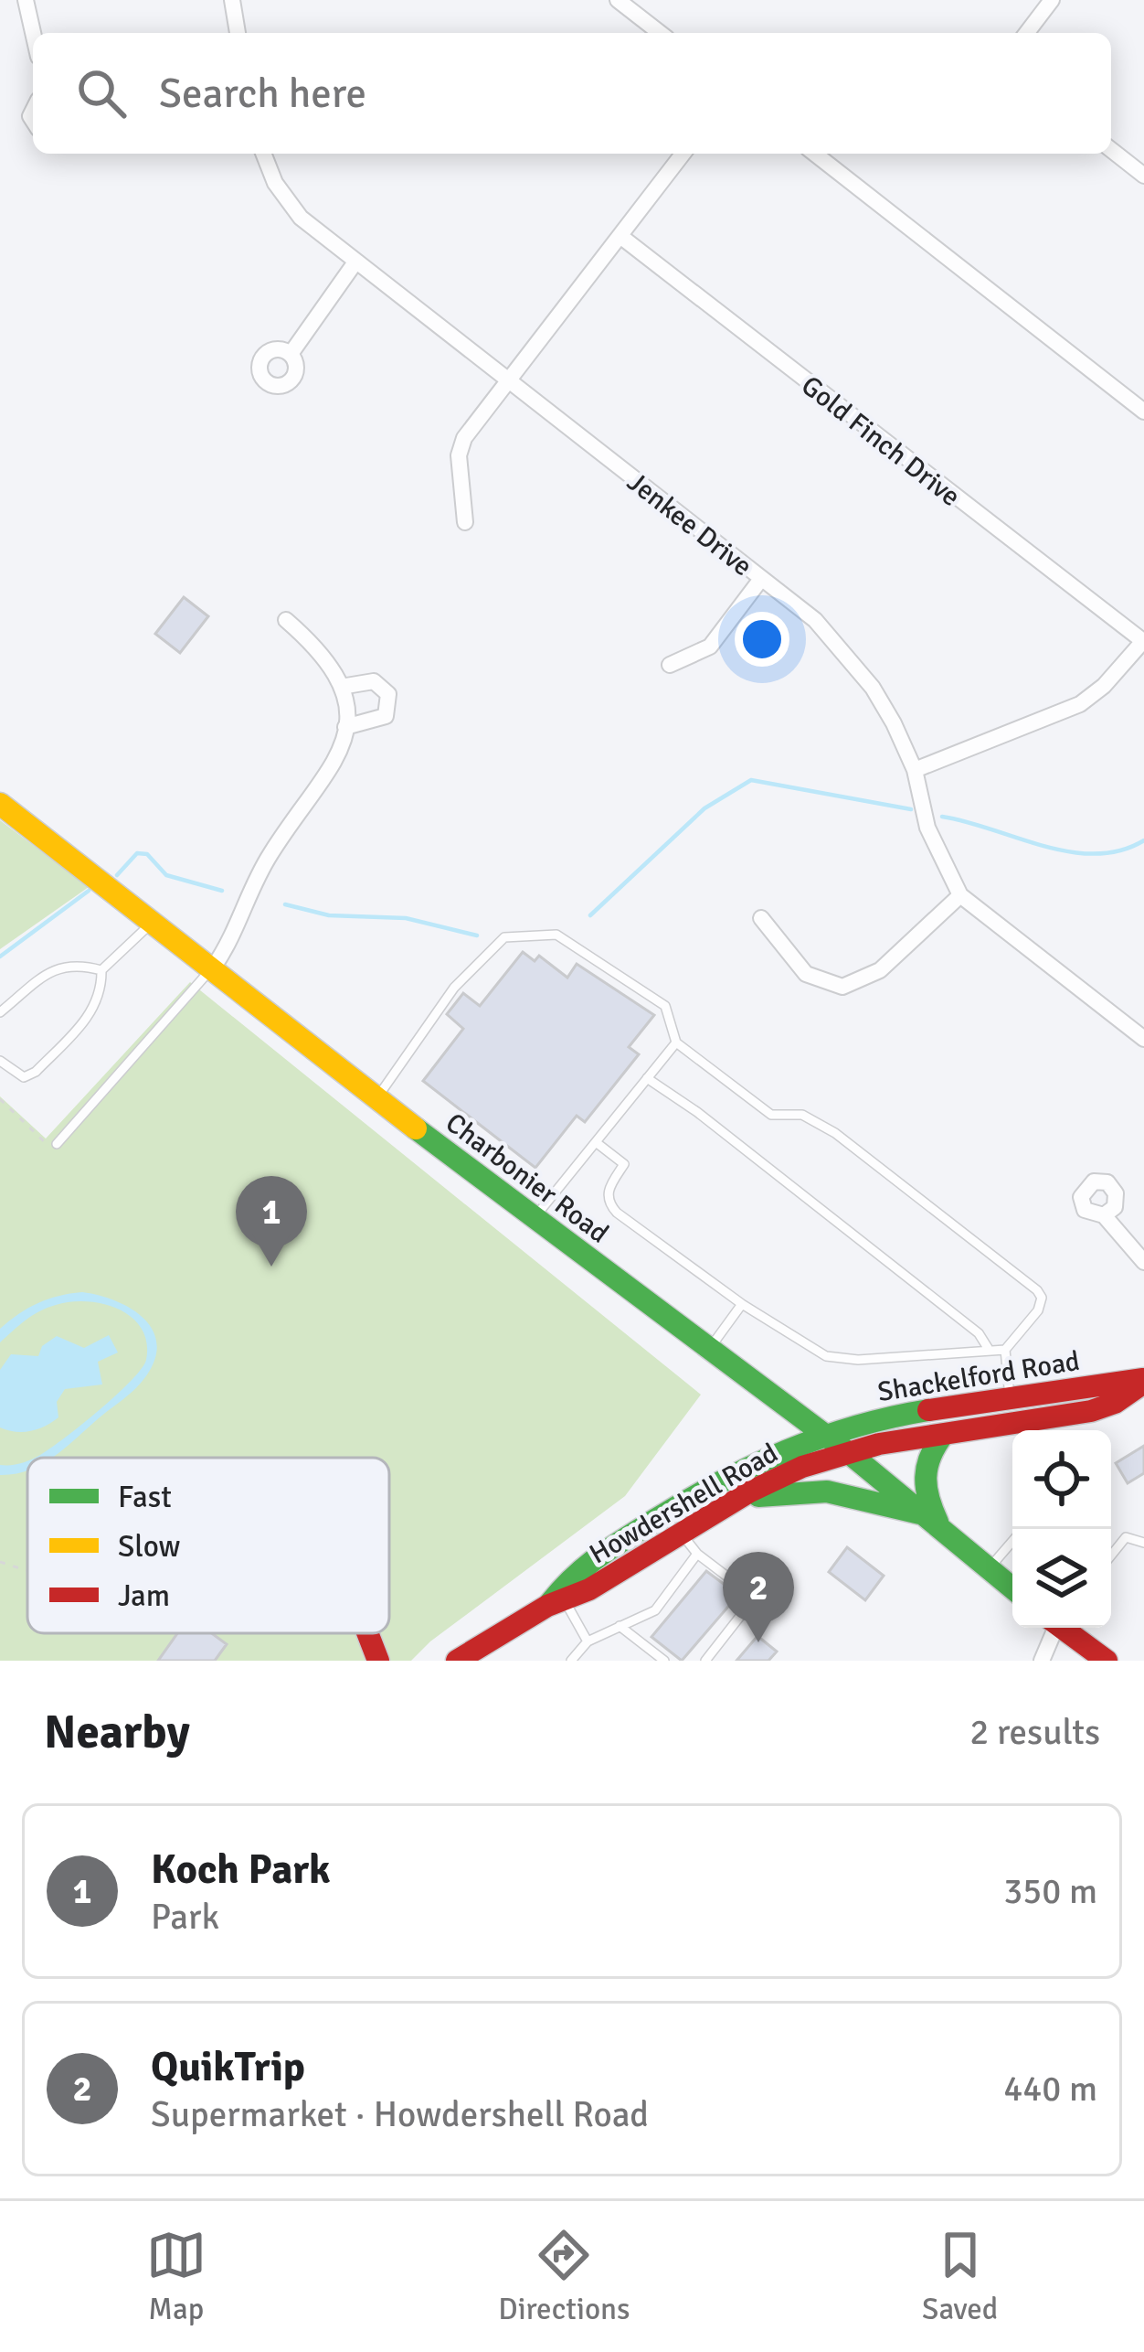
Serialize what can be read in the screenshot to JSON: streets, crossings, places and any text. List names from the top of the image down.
{
  "streets": {
    "main road": ["Charbonier Road", "Shackelford Road", "Howdershell Road"],
    "street": ["Gold Finch Drive", "Jenkee Drive"]
  },
  "crossings": [
    ["Charbonier Road", "Shackelford Road"],
    ["Charbonier Road", "Howdershell Road"],
    ["Shackelford Road", "Howdershell Road"]
  ],
  "legend": ["Fast", "Slow", "Jam"],
  "page": {
    "search": "Search here",
    "pins": ["1", "2"],
    "heading": ["Nearby", "2 results"],
    "list": [
      {
        "mark": "1",
        "name": "Koch Park",
        "note": "Park",
        "value": "350 m"
      },
      {
        "mark": "2",
        "name": "QuikTrip",
        "note": "Supermarket · Howdershell Road",
        "value": "440 m"
      }
    ],
    "nav": ["Map", "Directions", "Saved"]
  }
}
